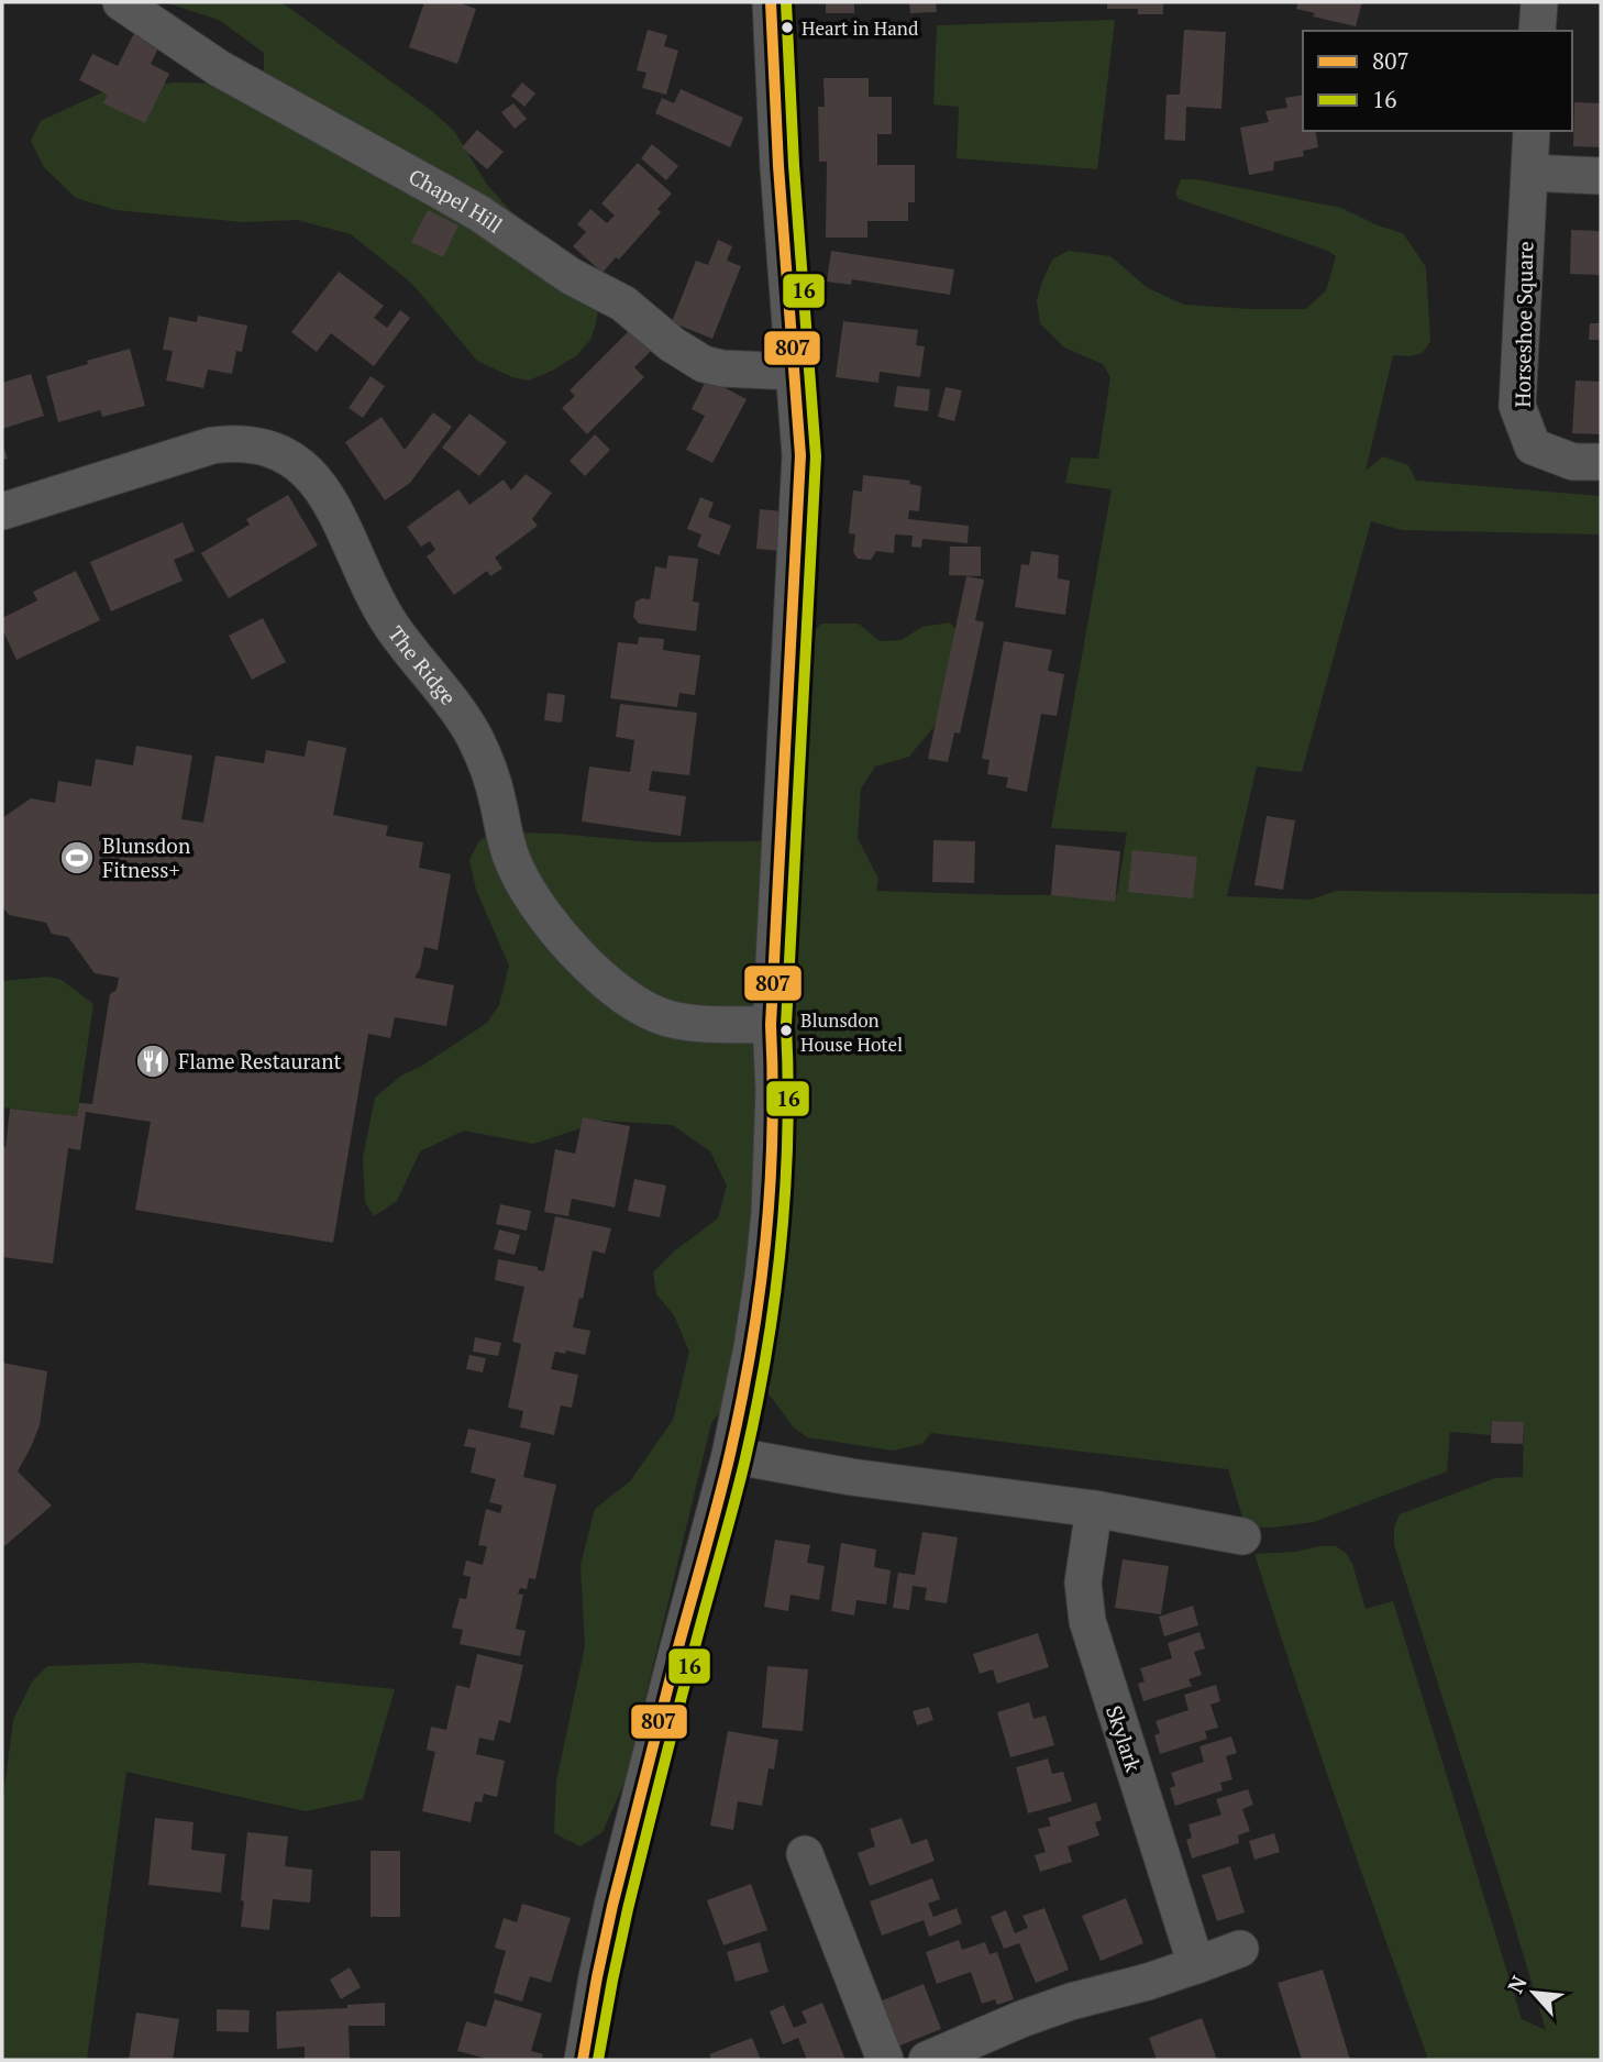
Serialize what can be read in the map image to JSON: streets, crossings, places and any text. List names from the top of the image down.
{
  "streets": {
    "street": [
      "Chapel Hill",
      "Horseshoe Square",
      "The Ridge",
      "Skylark"
    ]
  },
  "places": {
    "other": ["Heart in Hand", "Blunsdon House Hotel"],
    "sports": ["Blunsdon Fitness+"],
    "restaurant": ["Flame Restaurant"]
  },
  "lines": ["transit line 807", "transit line 16"],
  "legend": ["807", "16"],
  "north": "top left"
}
